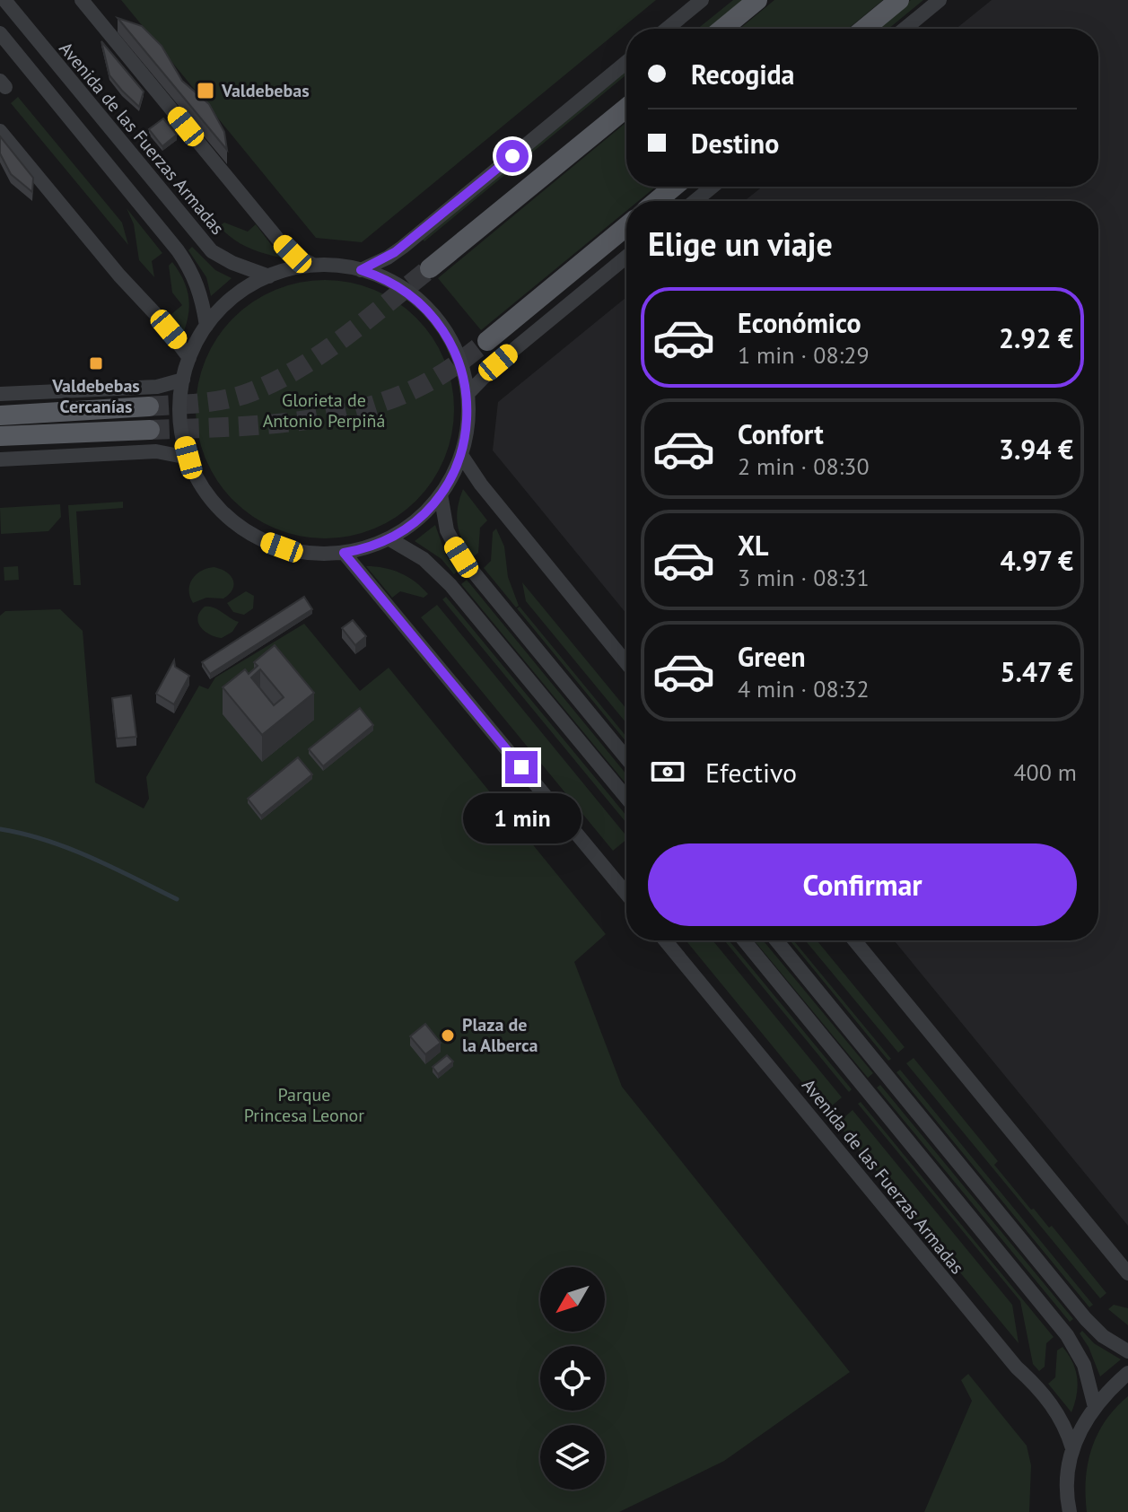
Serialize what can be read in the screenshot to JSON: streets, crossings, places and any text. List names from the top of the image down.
{
  "streets": {
    "street": ["Avenida de las Fuerzas Armadas"]
  },
  "parks": ["Glorieta de Antonio Perpiñá", "Parque Princesa Leonor"],
  "places": {
    "transit": ["Valdebebas", "Valdebebas Cercanías"],
    "other": ["Plaza de la Alberca"]
  },
  "north": "bottom left",
  "page": {
    "banner": ["Recogida", "Destino"],
    "heading": "Elige un viaje",
    "list": [
      {
        "name": "Económico",
        "note": "1 min · 08:29",
        "value": "2.92 €"
      },
      {
        "name": "Confort",
        "note": "2 min · 08:30",
        "value": "3.94 €"
      },
      {
        "name": "XL",
        "note": "3 min · 08:31",
        "value": "4.97 €"
      },
      {
        "name": "Green",
        "note": "4 min · 08:32",
        "value": "5.47 €"
      }
    ],
    "pay": ["Efectivo", "400 m"],
    "bubble": "1 min",
    "buttons": "Confirmar"
  }
}
